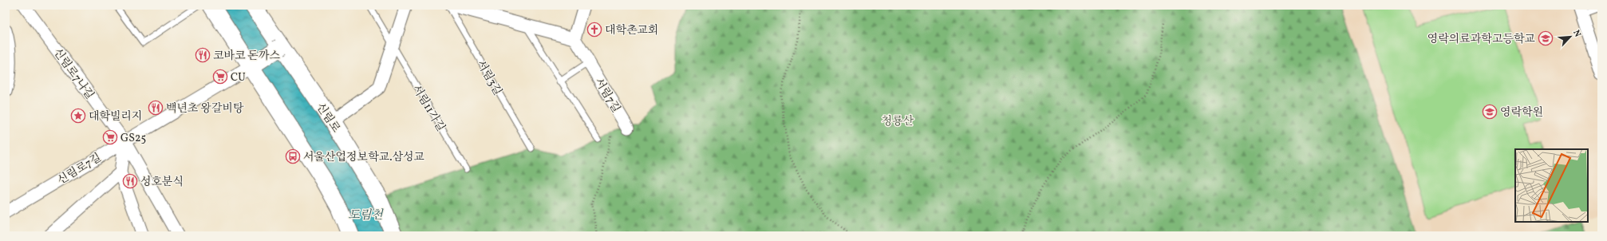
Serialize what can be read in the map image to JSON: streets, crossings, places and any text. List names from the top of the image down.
{
  "streets": {
    "main road": ["신림로"],
    "street": ["신림로7나길", "서림7길", "신림로7길"],
    "lane": ["서림3길", "서림11가길"]
  },
  "crossings": [
    ["신림로7나길", "신림로7길"]
  ],
  "water": ["도림천"],
  "parks": ["청룡산"],
  "places": {
    "church": ["대학촌교회"],
    "school or university": ["영락의료과학고등학교", "영락학원"],
    "restaurant": ["코바코 돈까스", "백년초 왕갈비탕", "성호분식"],
    "supermarket": ["CU", "GS25"],
    "place": ["대학빌리지"],
    "bus stop": ["서울산업정보학교.삼성교"]
  },
  "north": "top right"
}
